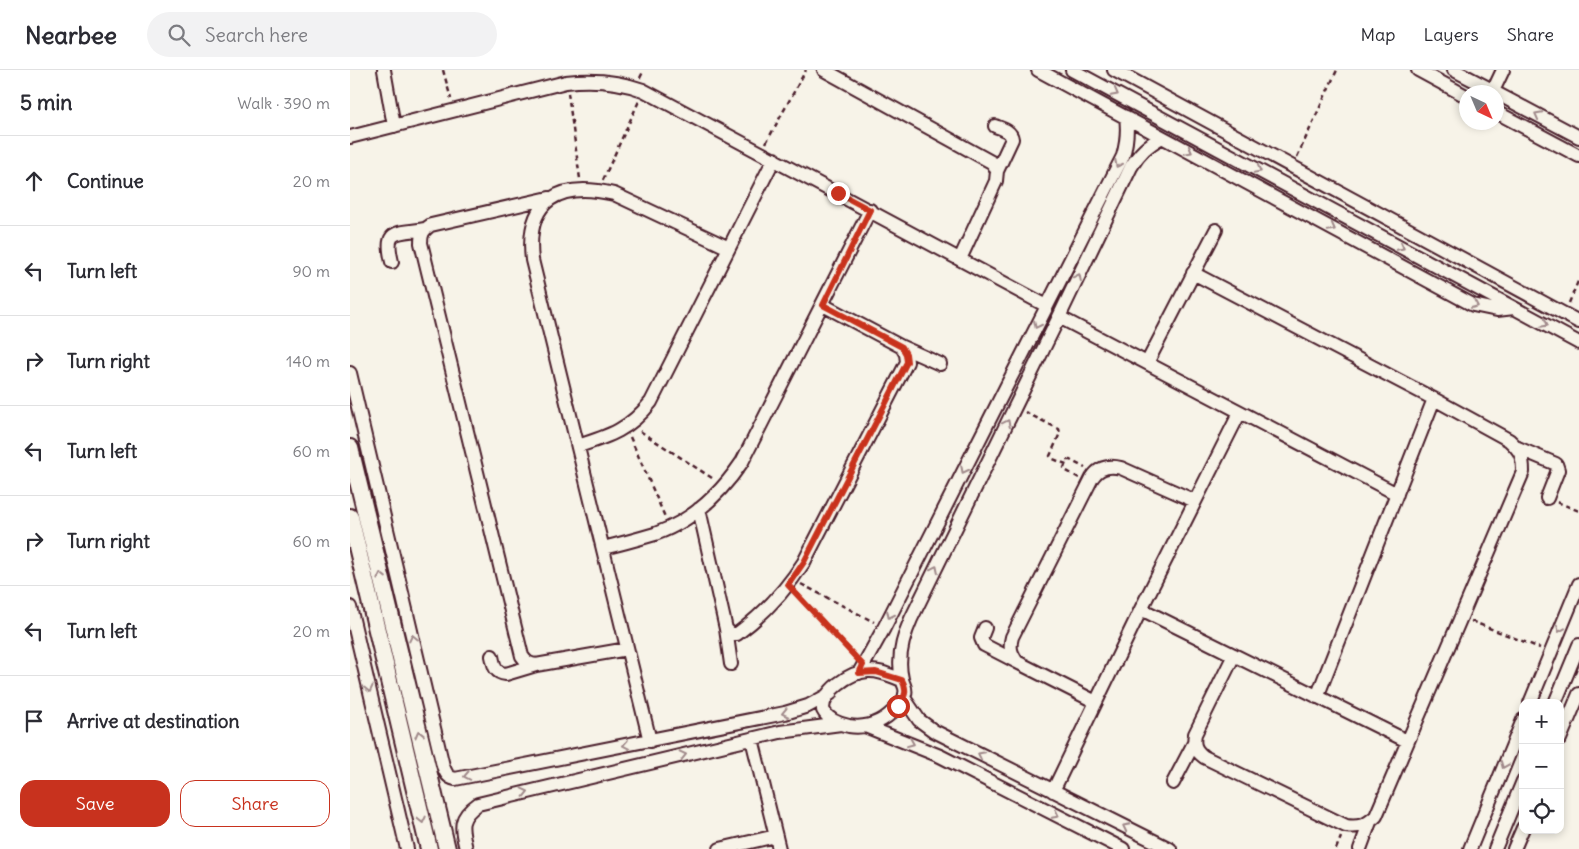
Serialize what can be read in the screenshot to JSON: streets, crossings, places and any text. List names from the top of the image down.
{
  "north": "bottom right",
  "page": {
    "header": "Nearbee",
    "search": "Search here",
    "nav": ["Map", "Layers", "Share"],
    "heading": ["5 min", "Walk · 390 m"],
    "list": [
      ["Continue", "20 m"],
      ["Turn left", "90 m"],
      ["Turn right", "140 m"],
      ["Turn left", "60 m"],
      ["Turn right", "60 m"],
      ["Turn left", "20 m"],
      "Arrive at destination"
    ],
    "map_buttons": ["+", "−"],
    "buttons": ["Save", "Share"]
  }
}
